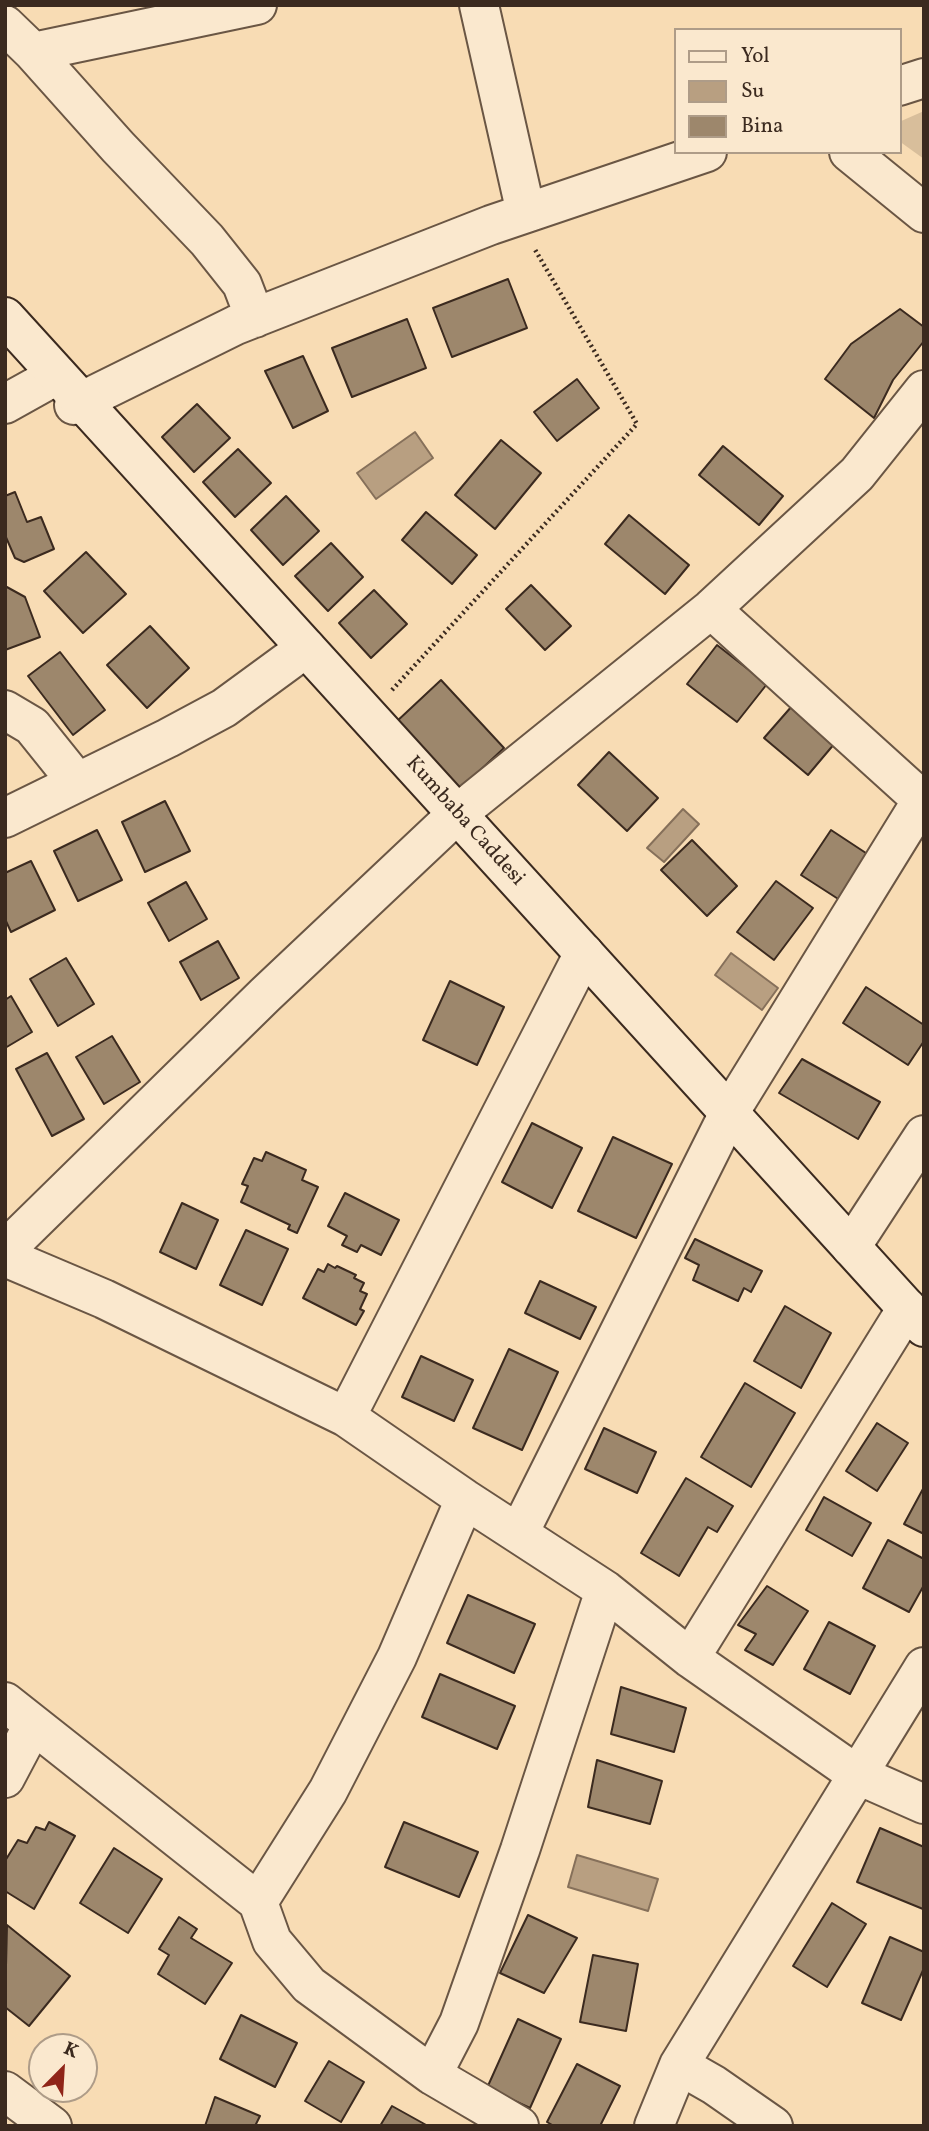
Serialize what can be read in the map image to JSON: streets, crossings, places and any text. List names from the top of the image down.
{
  "streets": {
    "street": ["Kumbaba Caddesi"]
  },
  "legend": ["Yol", "Su", "Bina"],
  "north": "top right"
}
